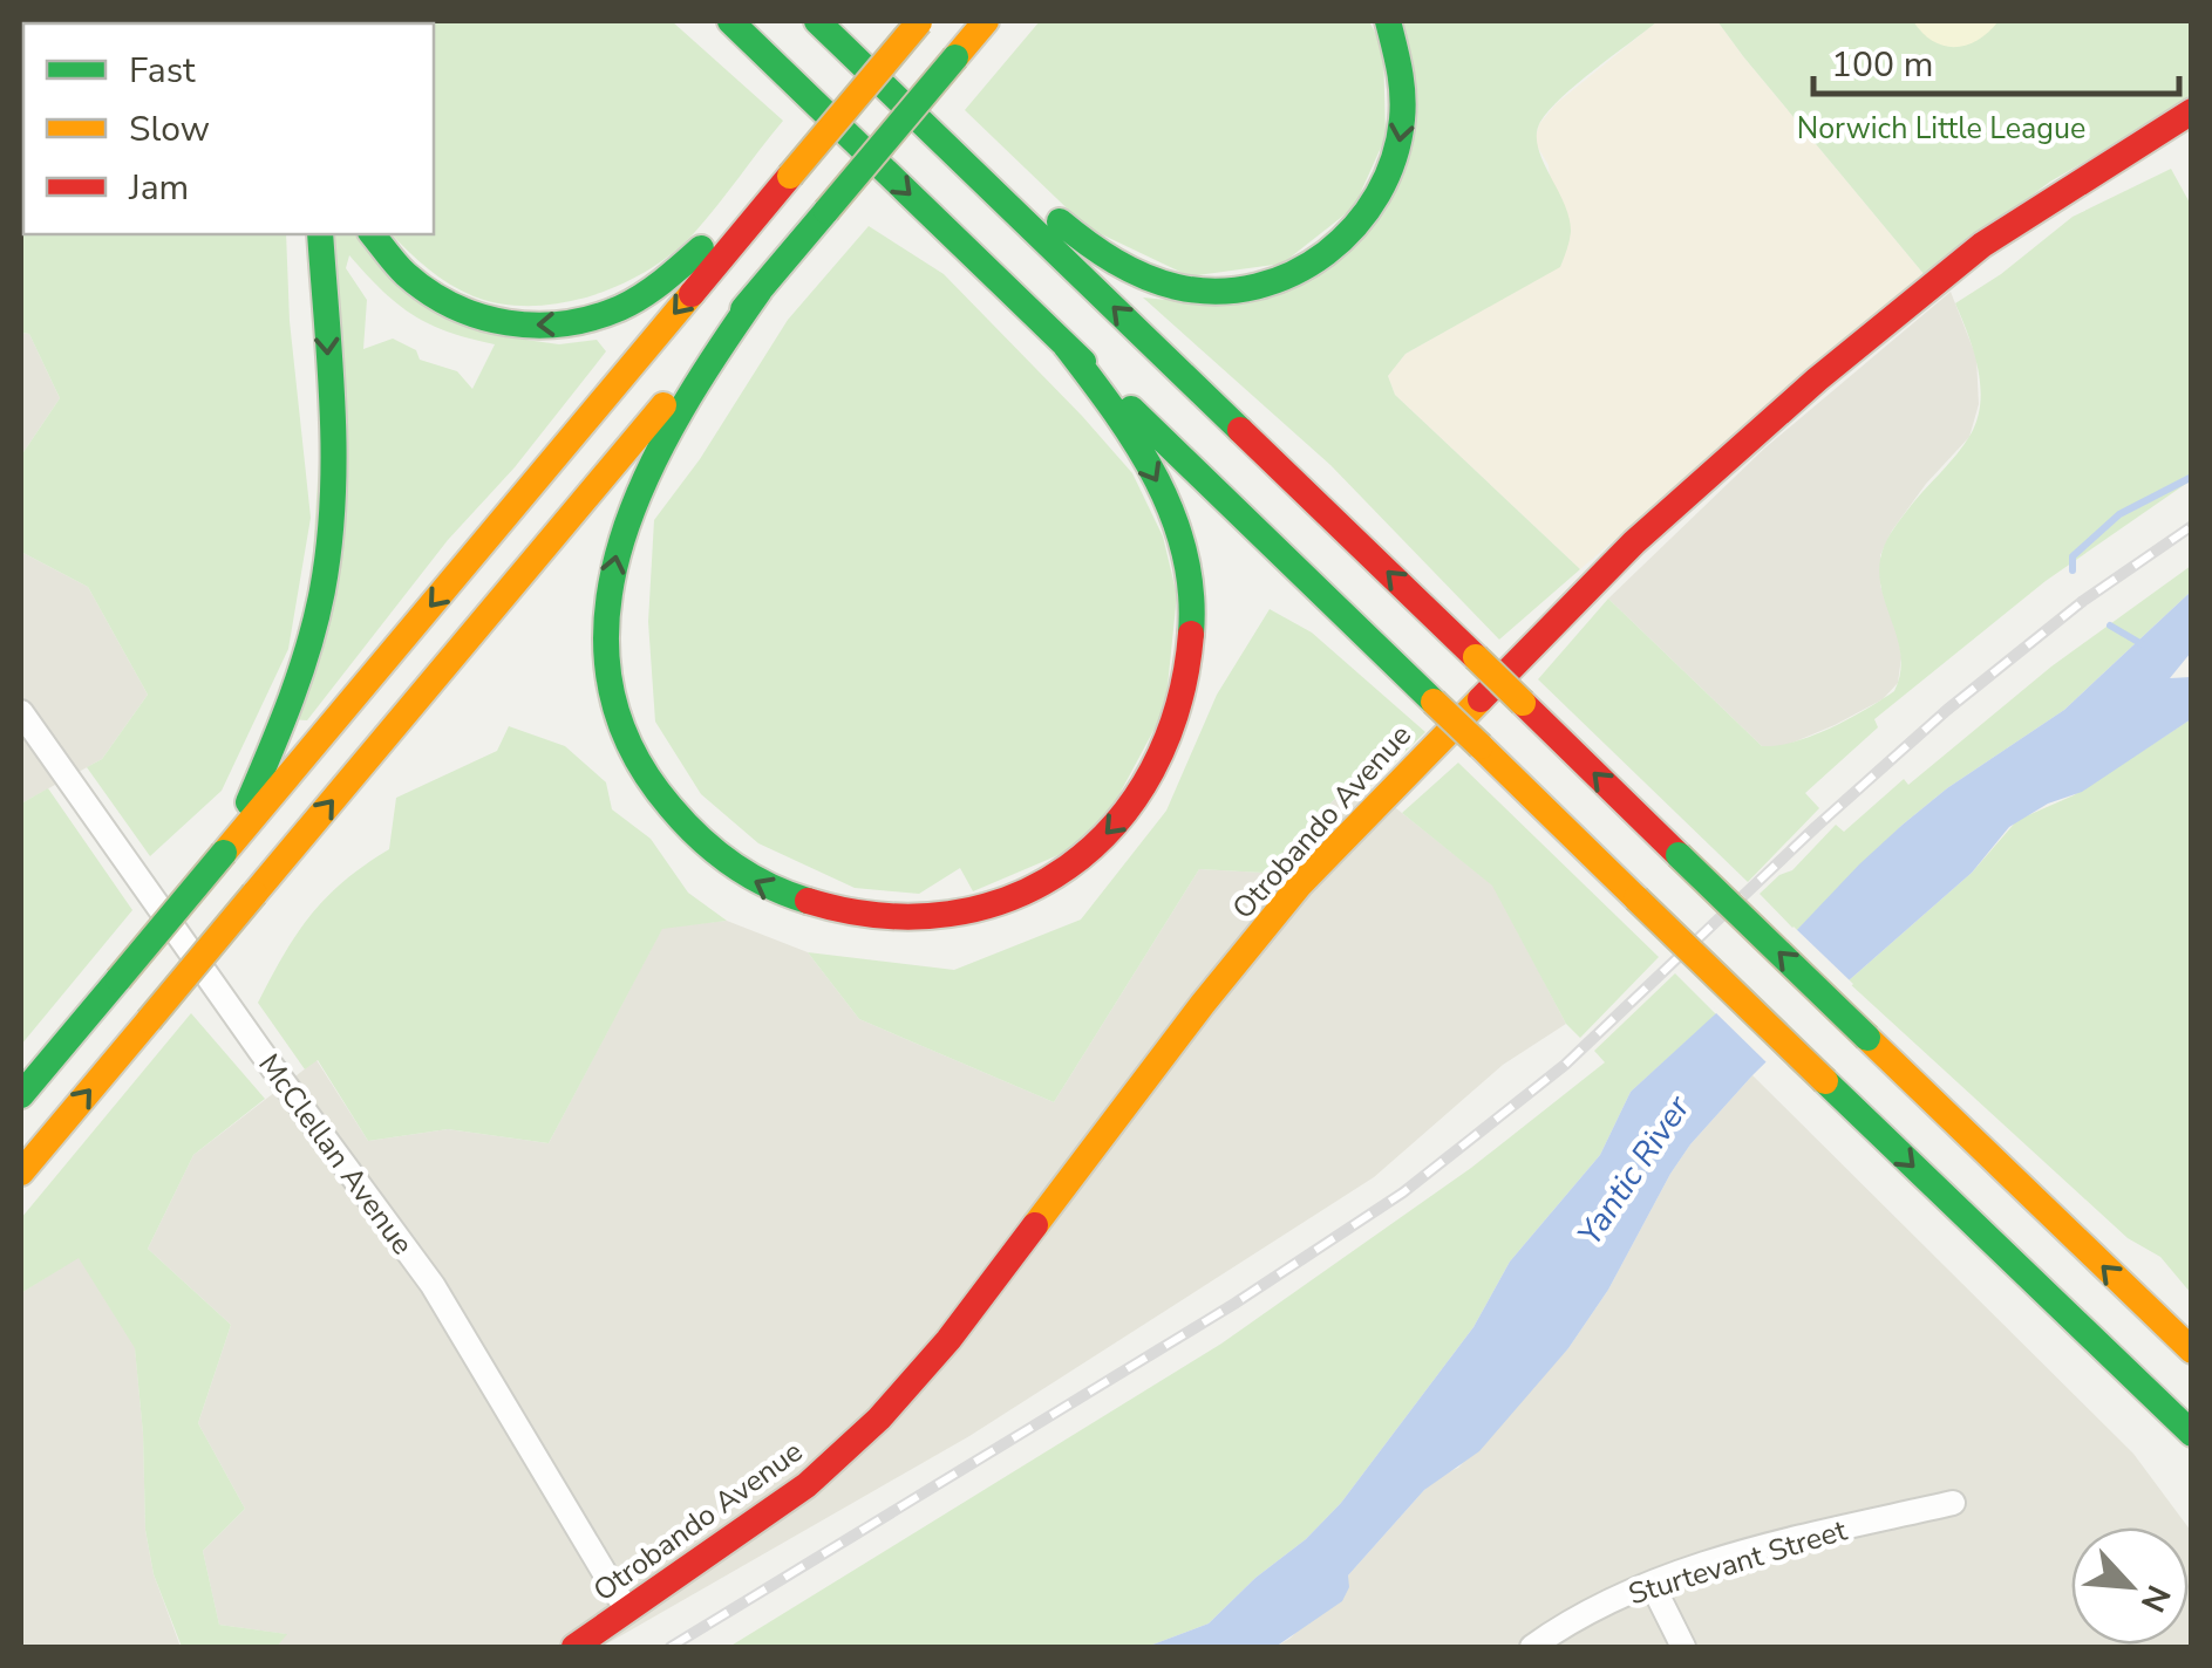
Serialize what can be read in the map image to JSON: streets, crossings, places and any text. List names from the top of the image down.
{
  "streets": {
    "main road": ["Otrobando Avenue"],
    "street": ["McClellan Avenue", "Sturtevant Street"]
  },
  "crossings": [
    ["Otrobando Avenue", "McClellan Avenue"]
  ],
  "water": ["Yantic River"],
  "parks": ["Norwich Little League"],
  "legend": ["Fast", "Slow", "Jam"],
  "scale_bar": "100 m",
  "north": "bottom right"
}
